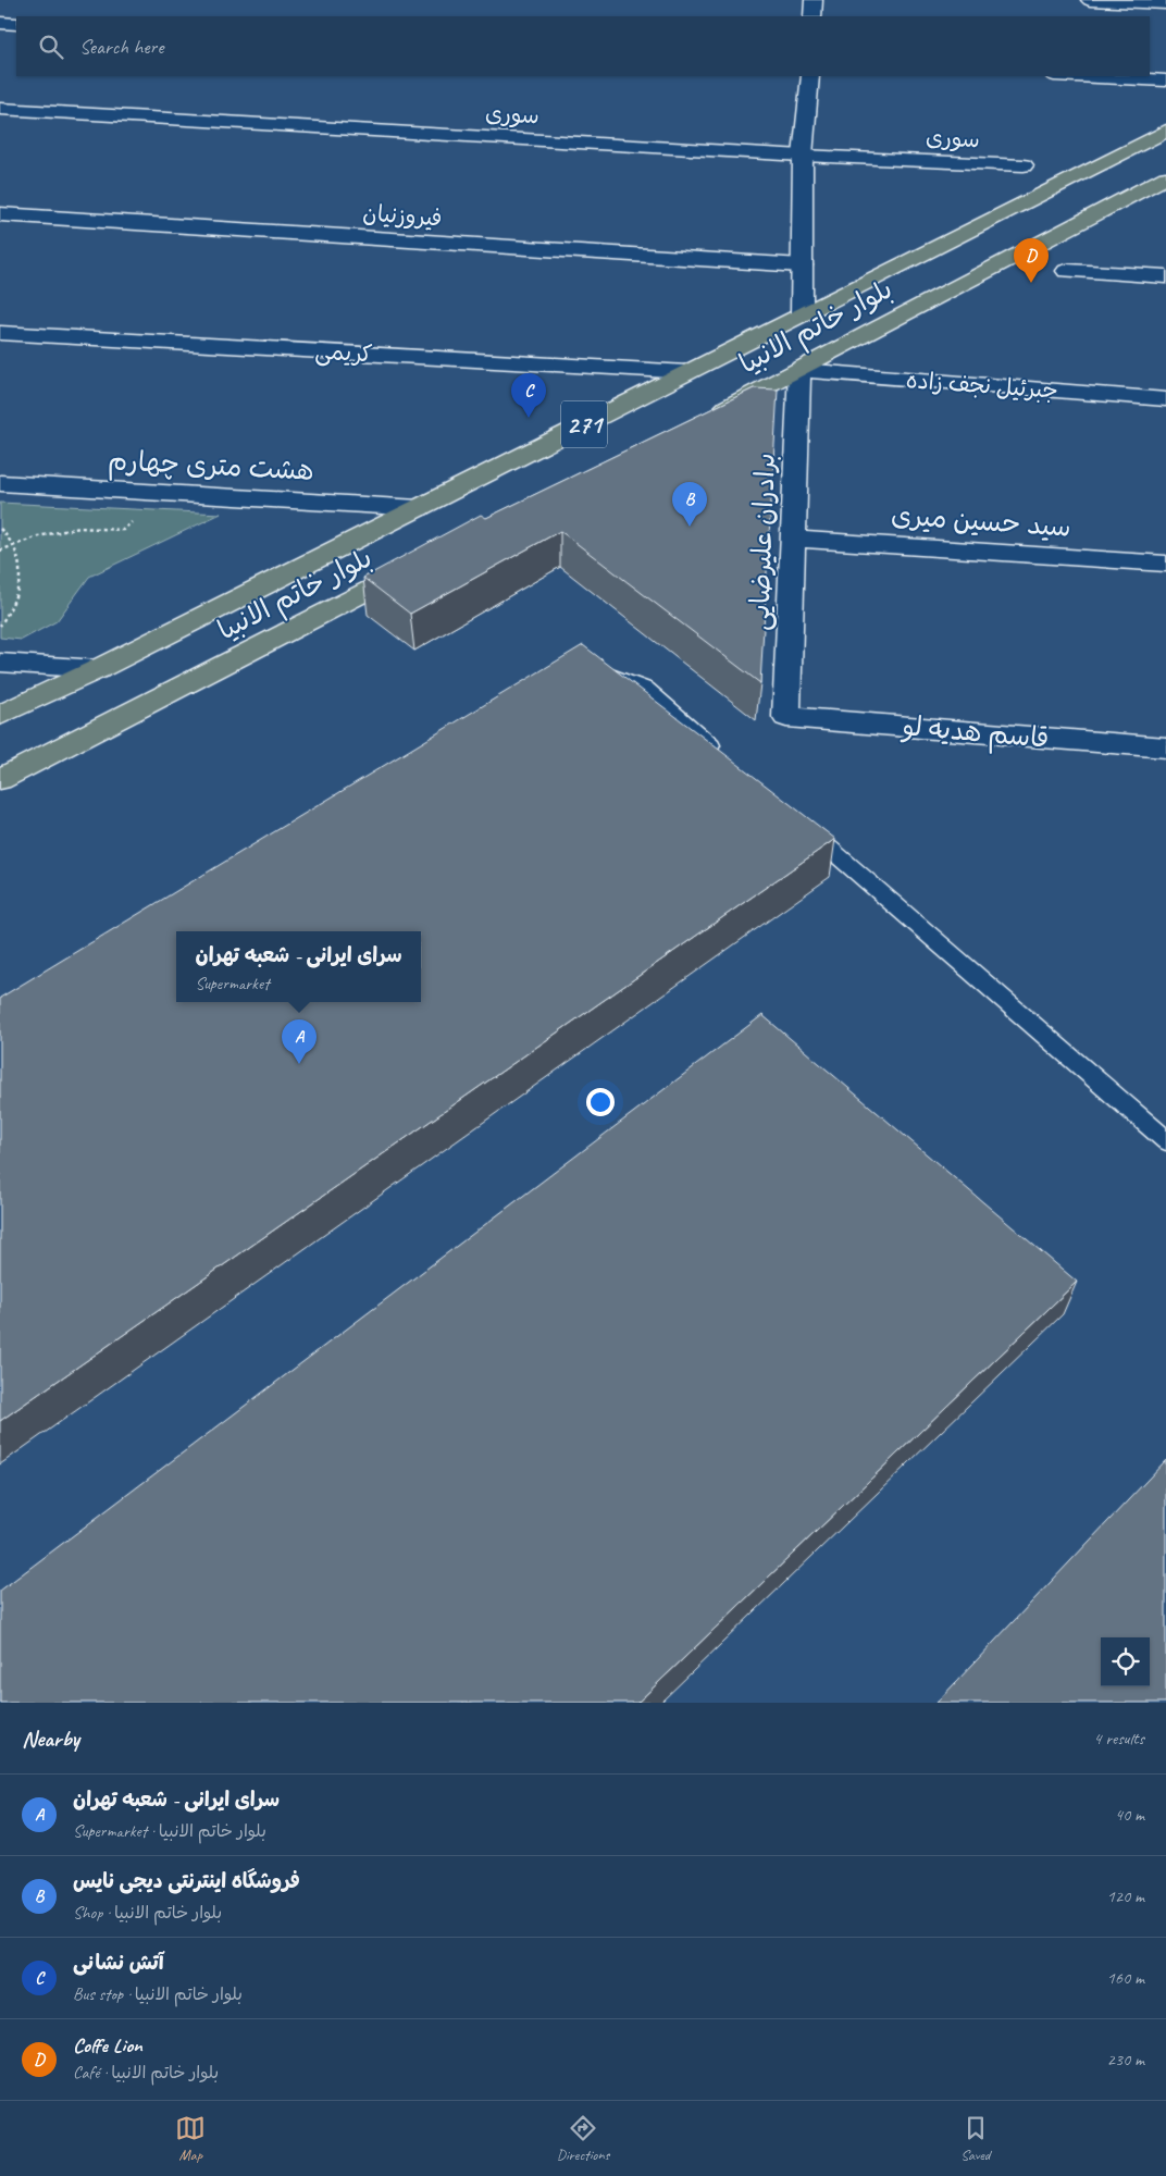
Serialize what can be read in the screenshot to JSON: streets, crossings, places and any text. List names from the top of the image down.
{
  "streets": {
    "main road": ["بلوار خاتم الانبیا", "271"],
    "street": [
      "سوری",
      "فیروزنیان",
      "کریمی",
      "جبرئیل نجف زاده",
      "هشت متری چهارم",
      "سید حسین میری",
      "برادران علیرضایی",
      "قاسم هدیه لو"
    ]
  },
  "crossings": [
    ["بلوار خاتم الانبیا", "کریمی"],
    ["بلوار خاتم الانبیا", "جبرئیل نجف زاده"],
    ["بلوار خاتم الانبیا", "هشت متری چهارم"],
    ["بلوار خاتم الانبیا", "برادران علیرضایی"],
    ["جبرئیل نجف زاده", "برادران علیرضایی"],
    ["سید حسین میری", "برادران علیرضایی"],
    ["برادران علیرضایی", "قاسم هدیه لو"]
  ],
  "page": {
    "search": "Search here",
    "pins": [
      "D",
      "C",
      "B",
      "A"
    ],
    "popup": ["سرای ایرانی - شعبه تهران", "Supermarket"],
    "heading": ["Nearby", "4 results"],
    "list": [
      {
        "mark": "A",
        "name": "سرای ایرانی - شعبه تهران",
        "note": "Supermarket · بلوار خاتم الانبیا",
        "value": "40 m"
      },
      {
        "mark": "B",
        "name": "فروشگاه اینترنتی دیجی نایس",
        "note": "Shop · بلوار خاتم الانبیا",
        "value": "120 m"
      },
      {
        "mark": "C",
        "name": "آتش نشانی",
        "note": "Bus stop · بلوار خاتم الانبیا",
        "value": "160 m"
      },
      {
        "mark": "D",
        "name": "Coffe Lion",
        "note": "Café · بلوار خاتم الانبیا",
        "value": "230 m"
      }
    ],
    "nav": ["Map", "Directions", "Saved"]
  }
}
